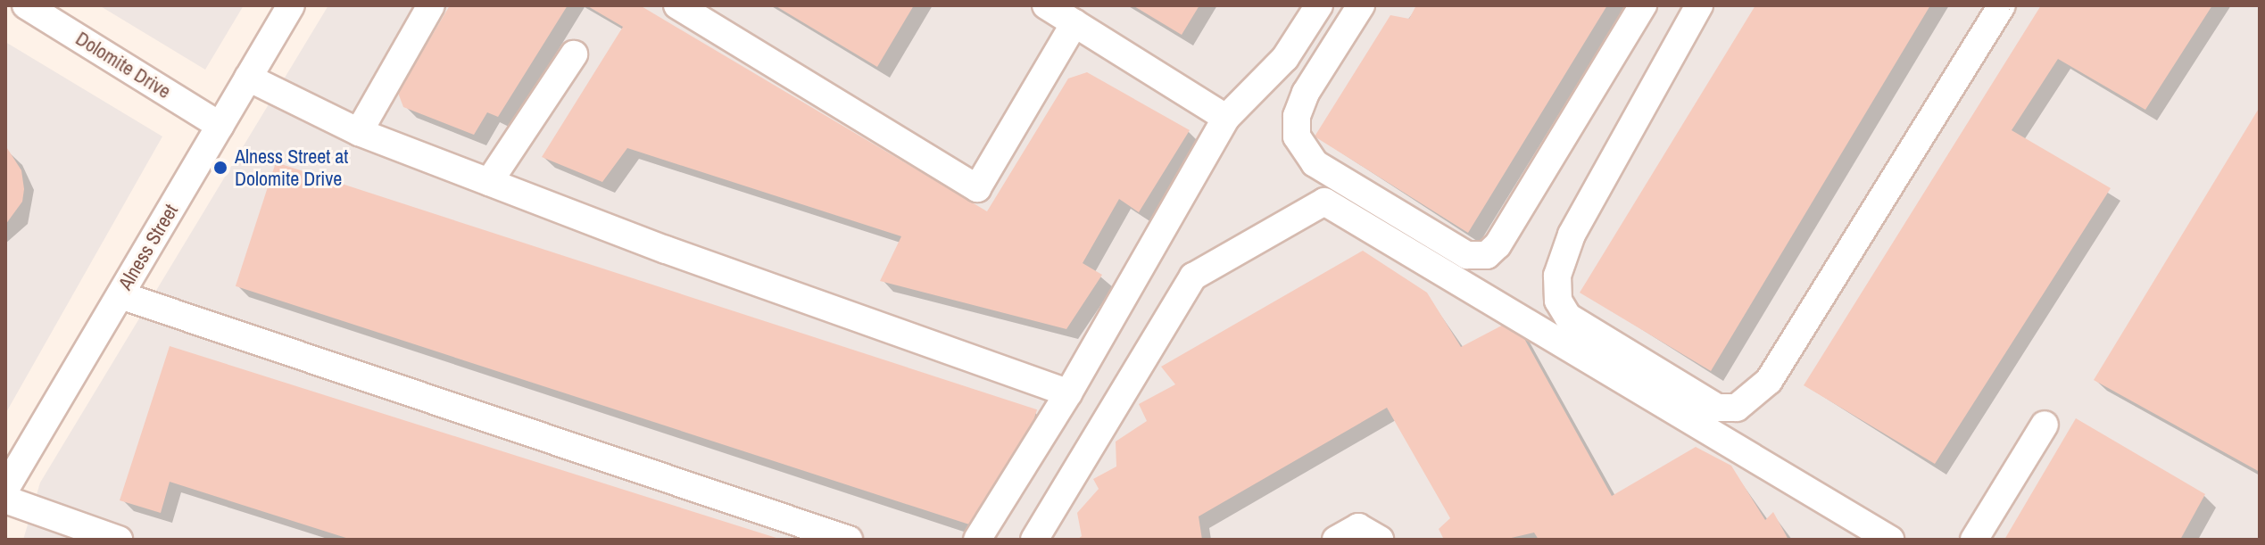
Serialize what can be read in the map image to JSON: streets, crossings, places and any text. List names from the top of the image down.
{
  "streets": {
    "street": ["Dolomite Drive", "Alness Street"]
  },
  "crossings": [
    ["Dolomite Drive", "Alness Street"]
  ],
  "places": ["Alness Street at Dolomite Drive"]
}
